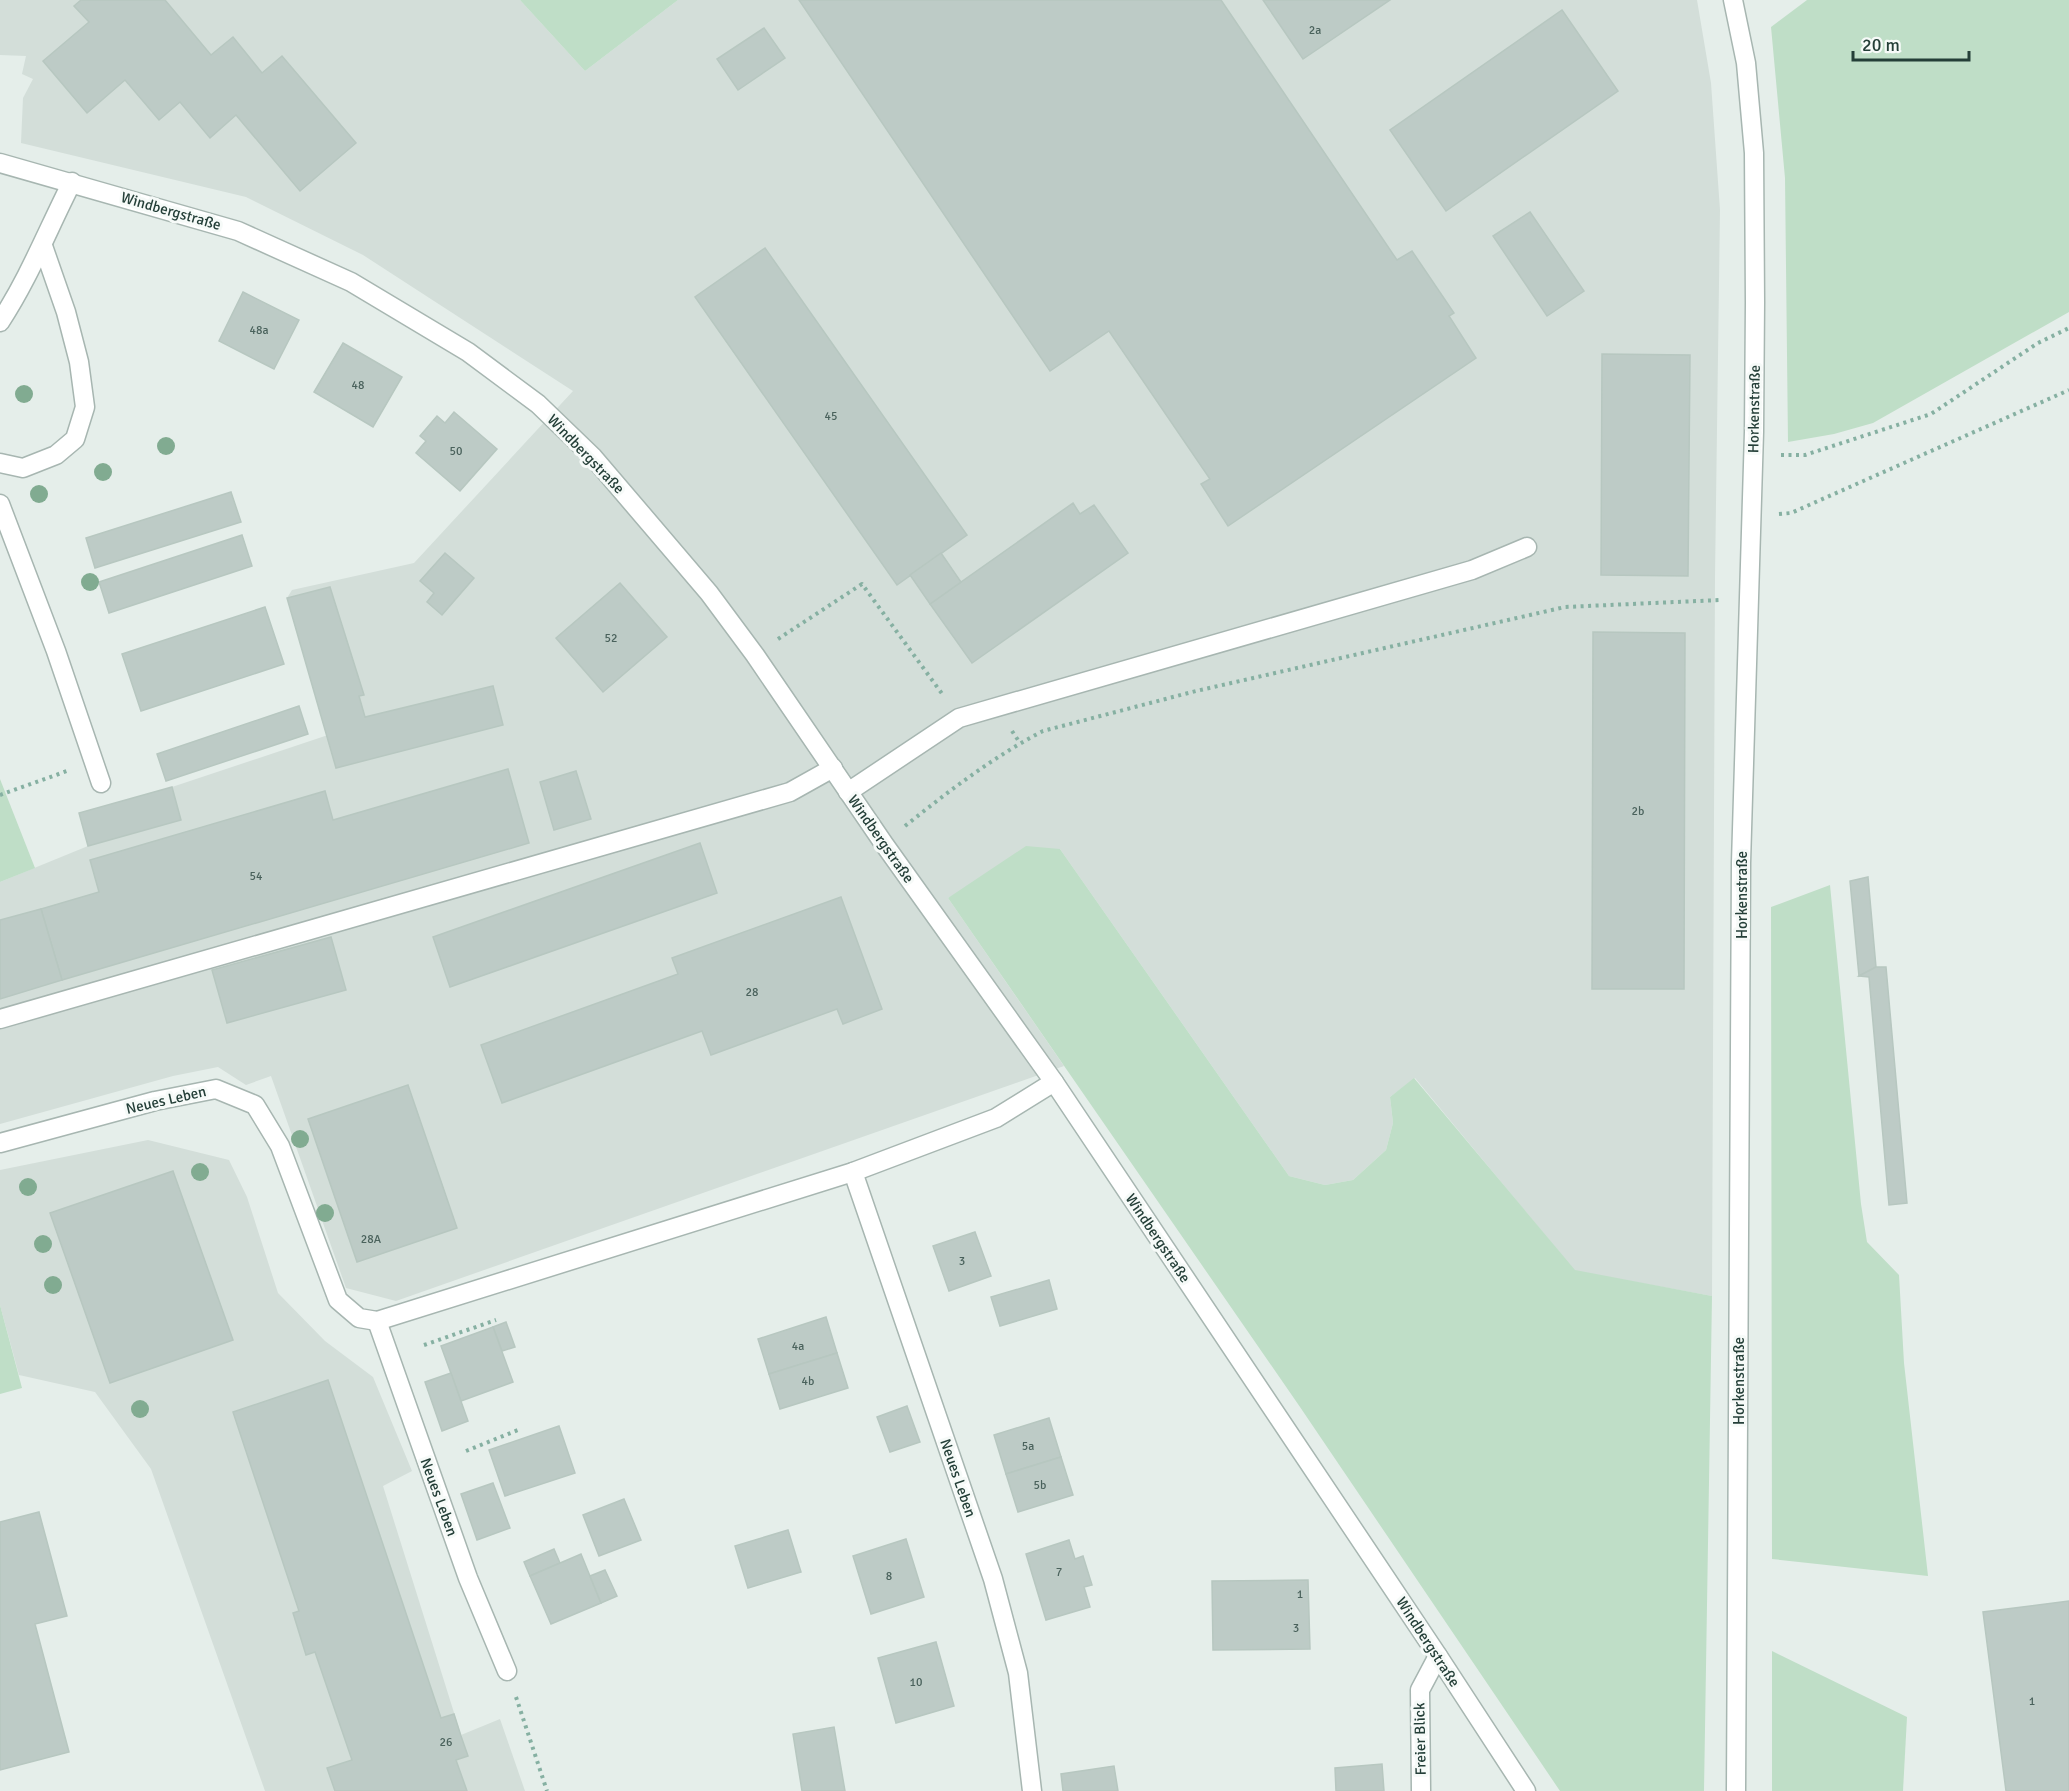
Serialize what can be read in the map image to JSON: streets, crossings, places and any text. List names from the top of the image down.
{
  "streets": {
    "street": [
      "Windbergstraße",
      "Horkenstraße",
      "Neues Leben",
      "Freier Blick"
    ]
  },
  "crossings": [
    ["Windbergstraße", "Freier Blick"]
  ],
  "house_numbers": [
    "2a",
    "48a",
    "48",
    "45",
    "50",
    "52",
    "2b",
    "54",
    "28",
    "28A",
    "3",
    "4a",
    "4b",
    "5a",
    "5b",
    "7",
    "8",
    "1",
    "3",
    "10",
    "1",
    "26"
  ],
  "scale_bar": "20 m"
}
